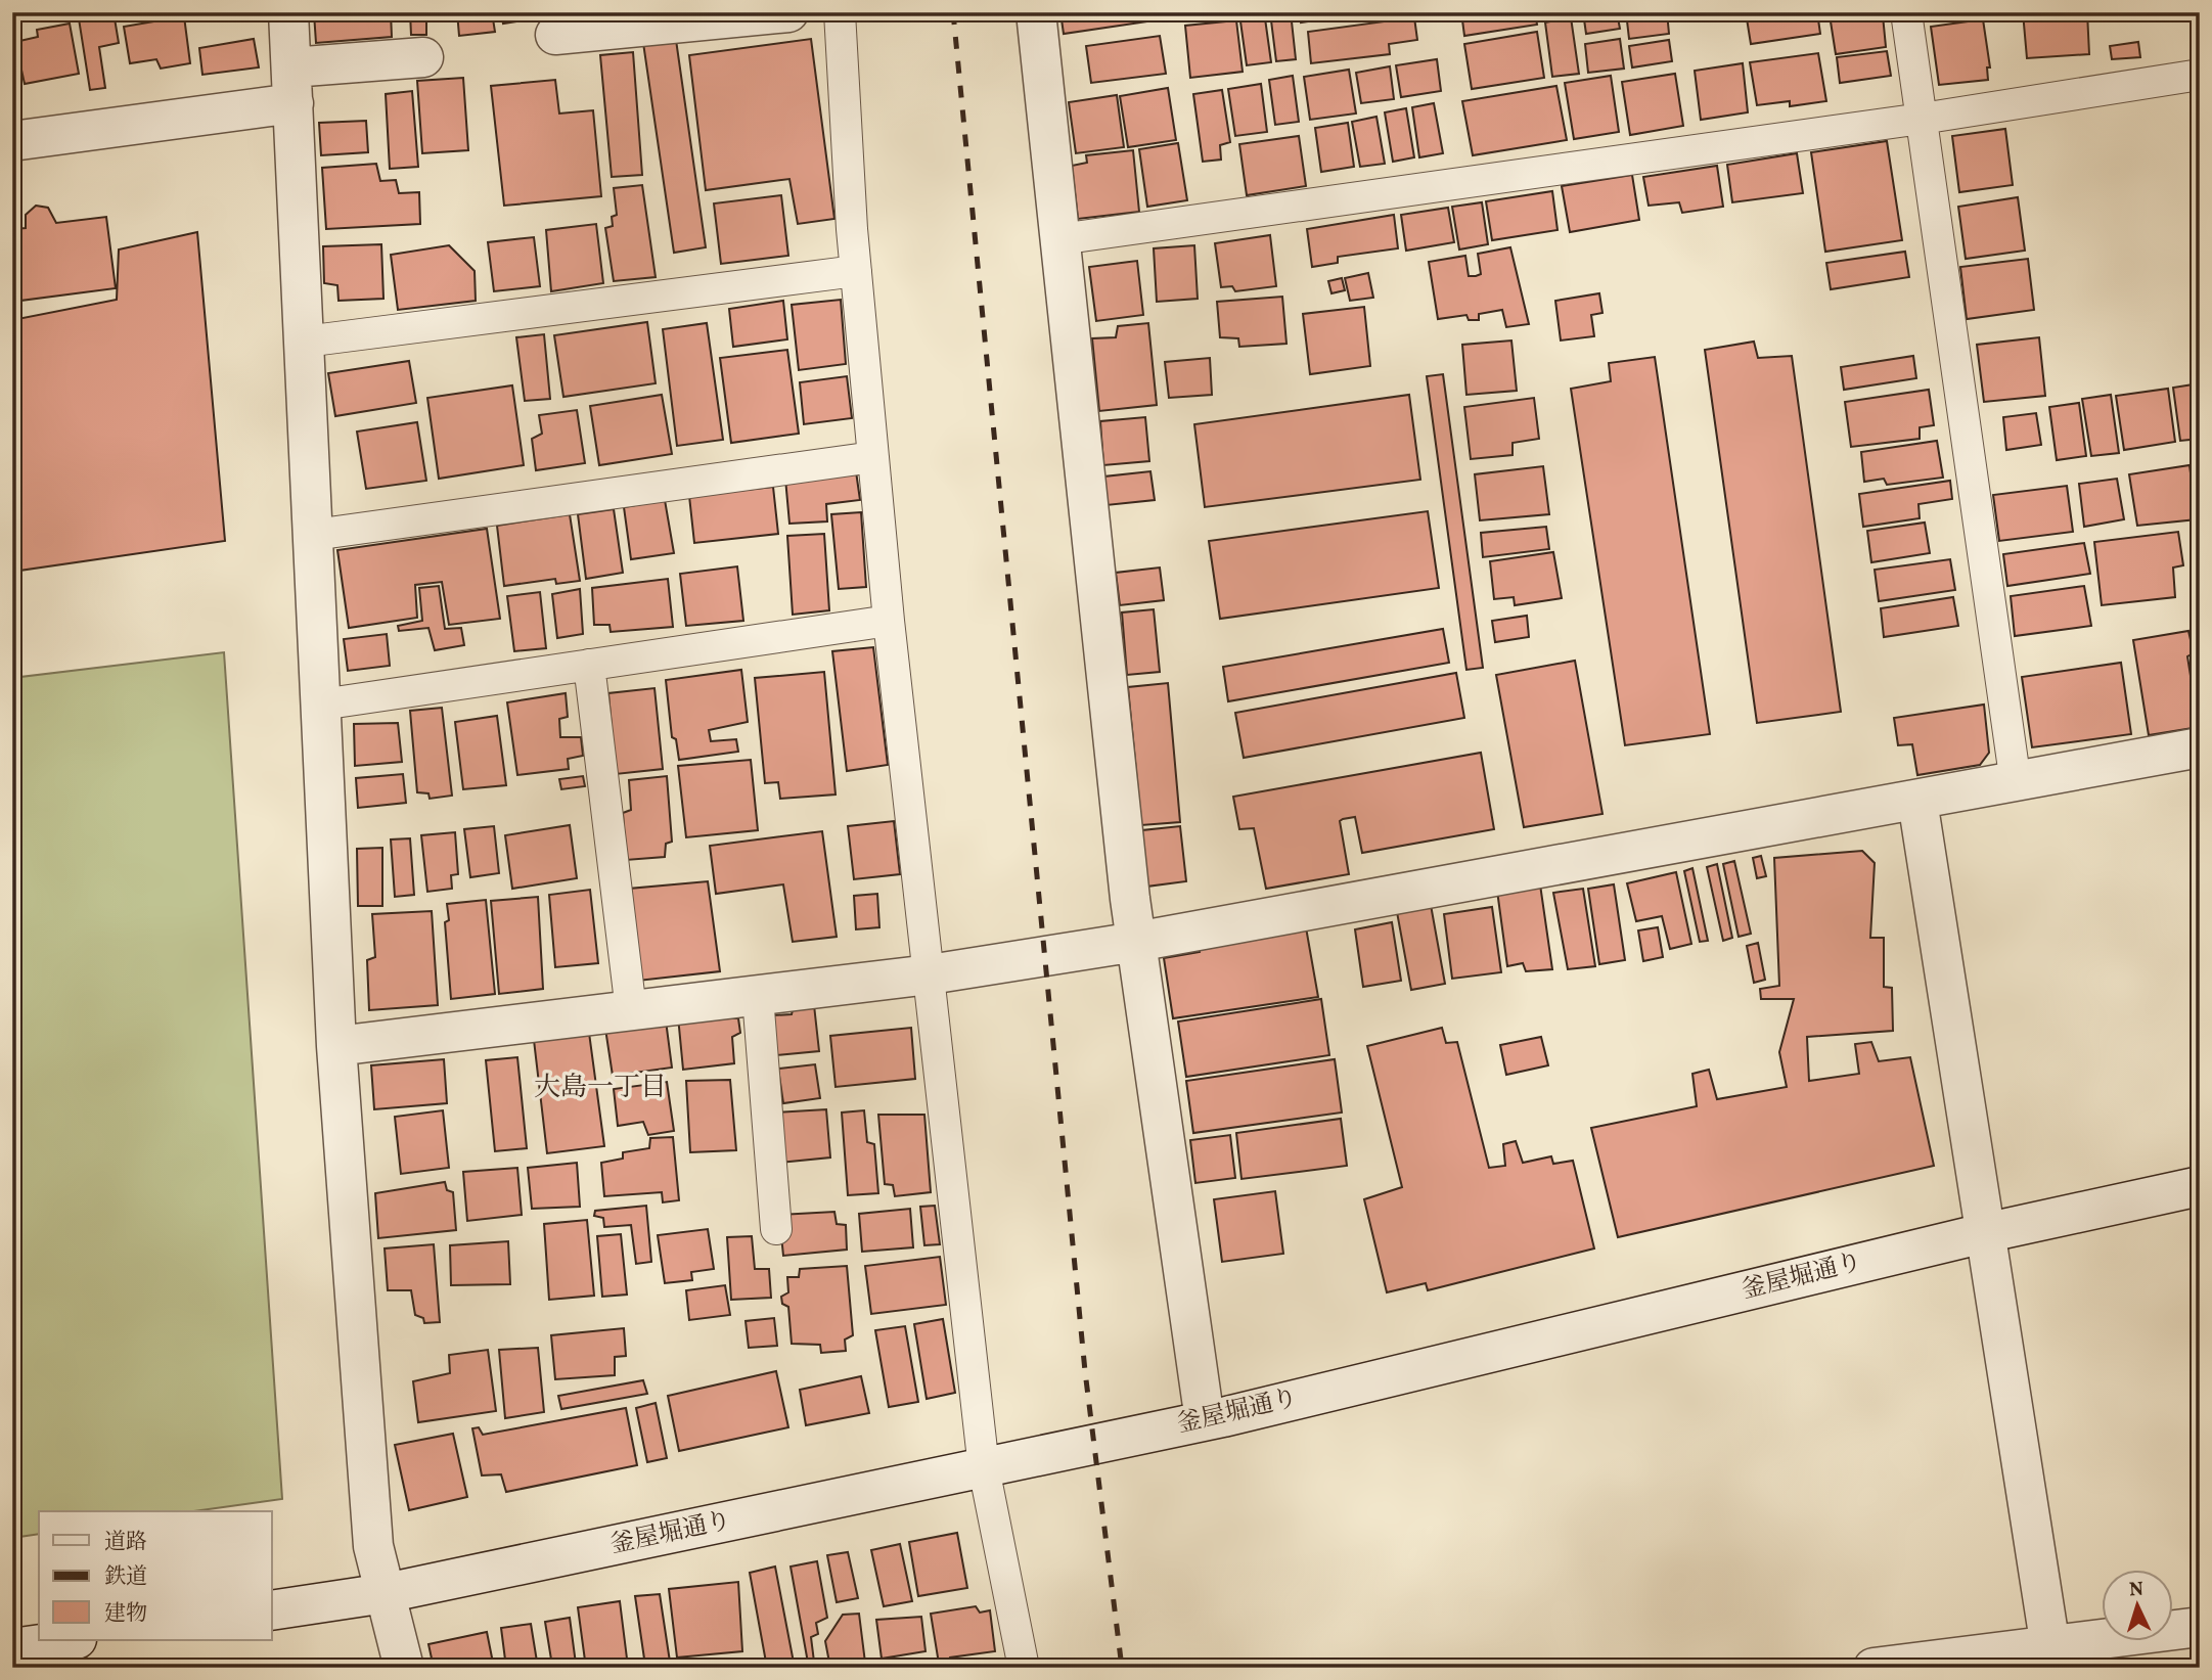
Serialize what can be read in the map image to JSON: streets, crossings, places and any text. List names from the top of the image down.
{
  "streets": {
    "street": ["釜屋堀通り"]
  },
  "districts": ["大島一丁目"],
  "legend": ["道路", "鉄道", "建物"],
  "north": "top"
}
